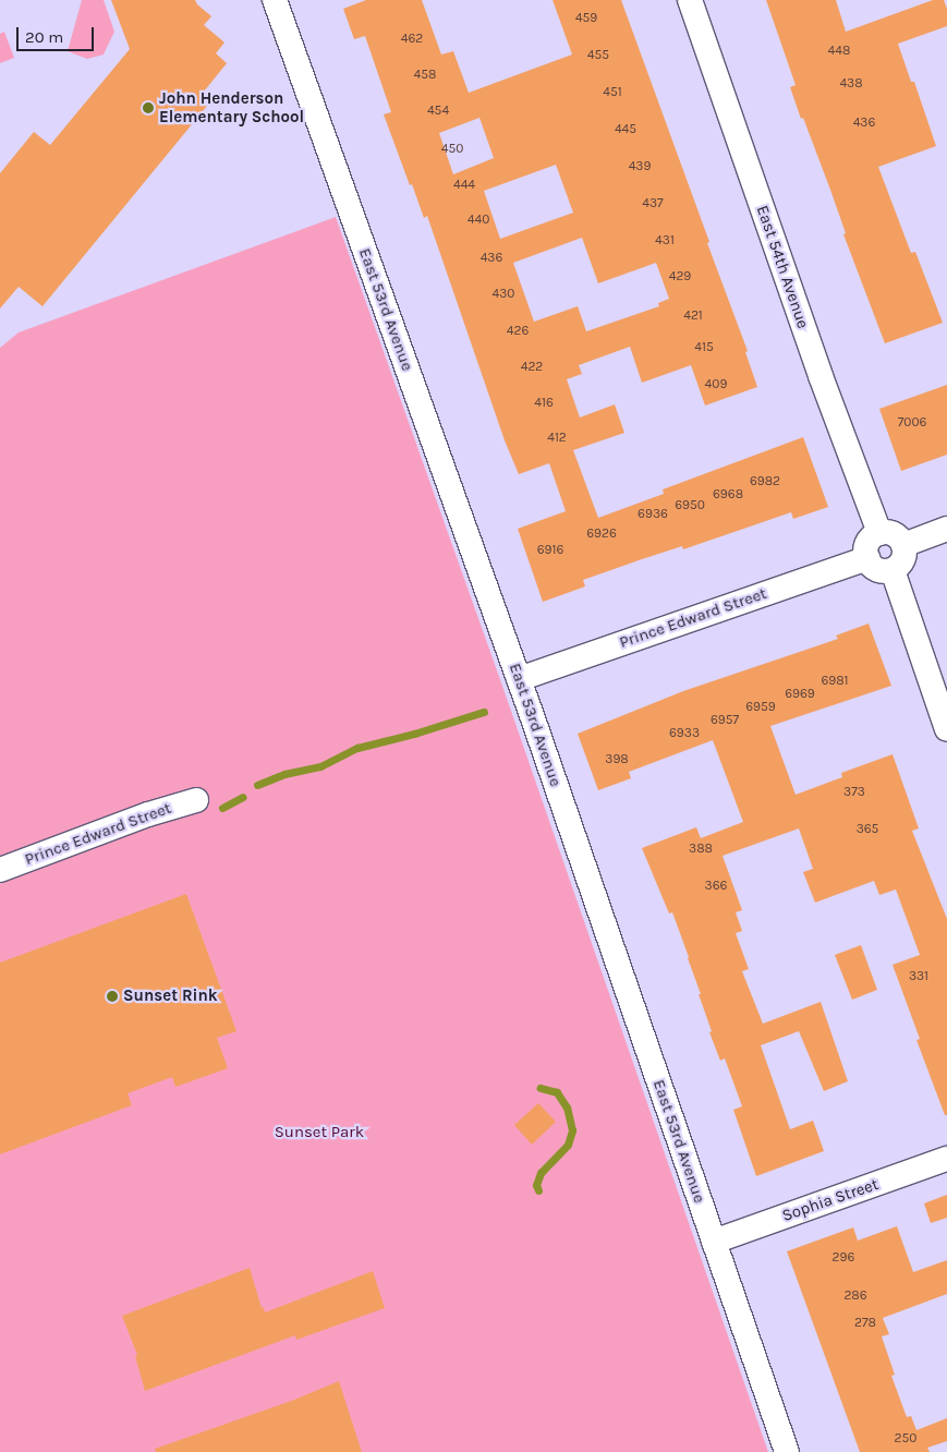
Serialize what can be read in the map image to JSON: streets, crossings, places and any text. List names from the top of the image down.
{
  "streets": {
    "street": [
      "East 54th Avenue",
      "East 53rd Avenue",
      "Prince Edward Street",
      "Sophia Street"
    ]
  },
  "crossings": [
    ["East 54th Avenue", "Prince Edward Street"],
    ["East 53rd Avenue", "Prince Edward Street"],
    ["East 53rd Avenue", "Sophia Street"]
  ],
  "parks": ["Sunset Park"],
  "places": ["John Henderson Elementary School", "Sunset Rink"],
  "house_numbers": [
    "459",
    "462",
    "448",
    "455",
    "458",
    "438",
    "451",
    "454",
    "436",
    "445",
    "450",
    "439",
    "444",
    "437",
    "440",
    "431",
    "436",
    "429",
    "430",
    "421",
    "426",
    "415",
    "422",
    "409",
    "416",
    "7006",
    "412",
    "6982",
    "6968",
    "6950",
    "6936",
    "6926",
    "6916",
    "6981",
    "6969",
    "6959",
    "6957",
    "6933",
    "398",
    "373",
    "365",
    "388",
    "366",
    "331",
    "296",
    "286",
    "278",
    "250"
  ],
  "scale_bar": "20 m"
}
